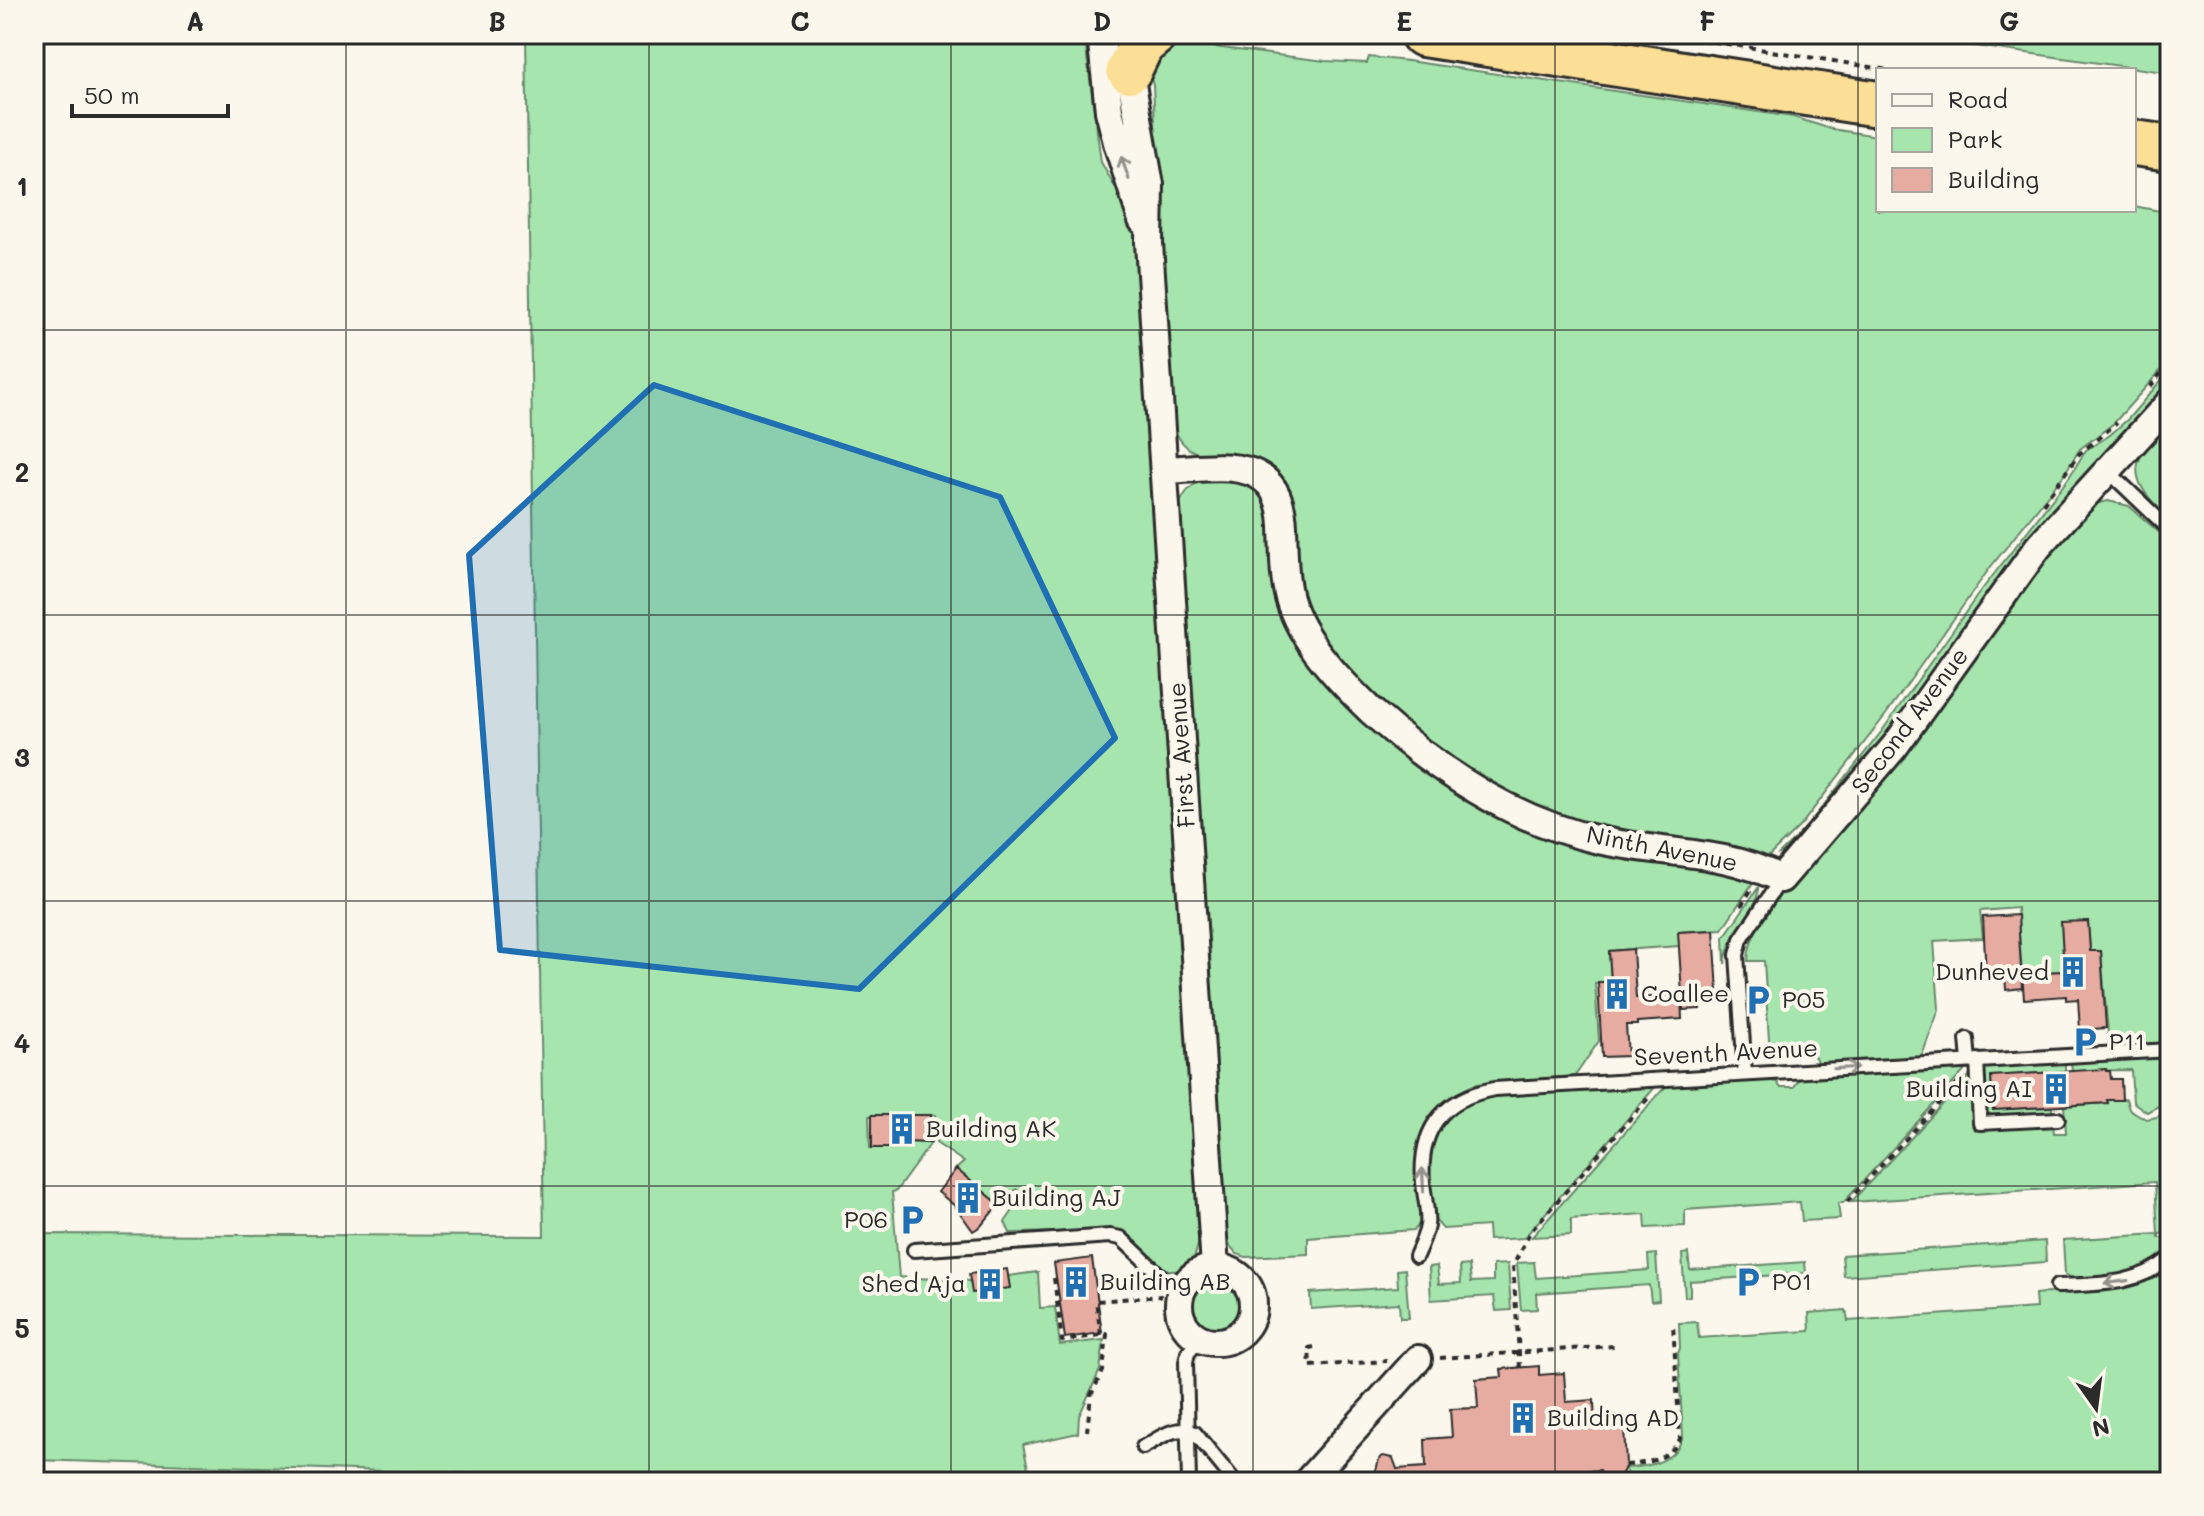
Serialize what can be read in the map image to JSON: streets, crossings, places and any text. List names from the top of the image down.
{
  "streets": {
    "street": ["Second Avenue", "First Avenue", "Ninth Avenue"],
    "lane": ["Seventh Avenue"]
  },
  "crossings": [
    ["Second Avenue", "Ninth Avenue"],
    ["Second Avenue", "Seventh Avenue"],
    ["First Avenue", "Ninth Avenue"]
  ],
  "one_way": ["Seventh Avenue"],
  "places": {
    "building": [
      "Dunheved",
      "Coallee",
      "Building AI",
      "Building AK",
      "Building AJ",
      "Building AB",
      "Shed Aja",
      "Building AD"
    ],
    "parking": [
      "P05",
      "P11",
      "P06",
      "P01"
    ]
  },
  "legend": ["Road", "Park", "Building"],
  "scale_bar": "50 m",
  "north": "bottom",
  "grid": {
    "columns": [
      "A",
      "B",
      "C",
      "D",
      "E",
      "F",
      "G"
    ],
    "rows": [
      "1",
      "2",
      "3",
      "4",
      "5"
    ]
  }
}
